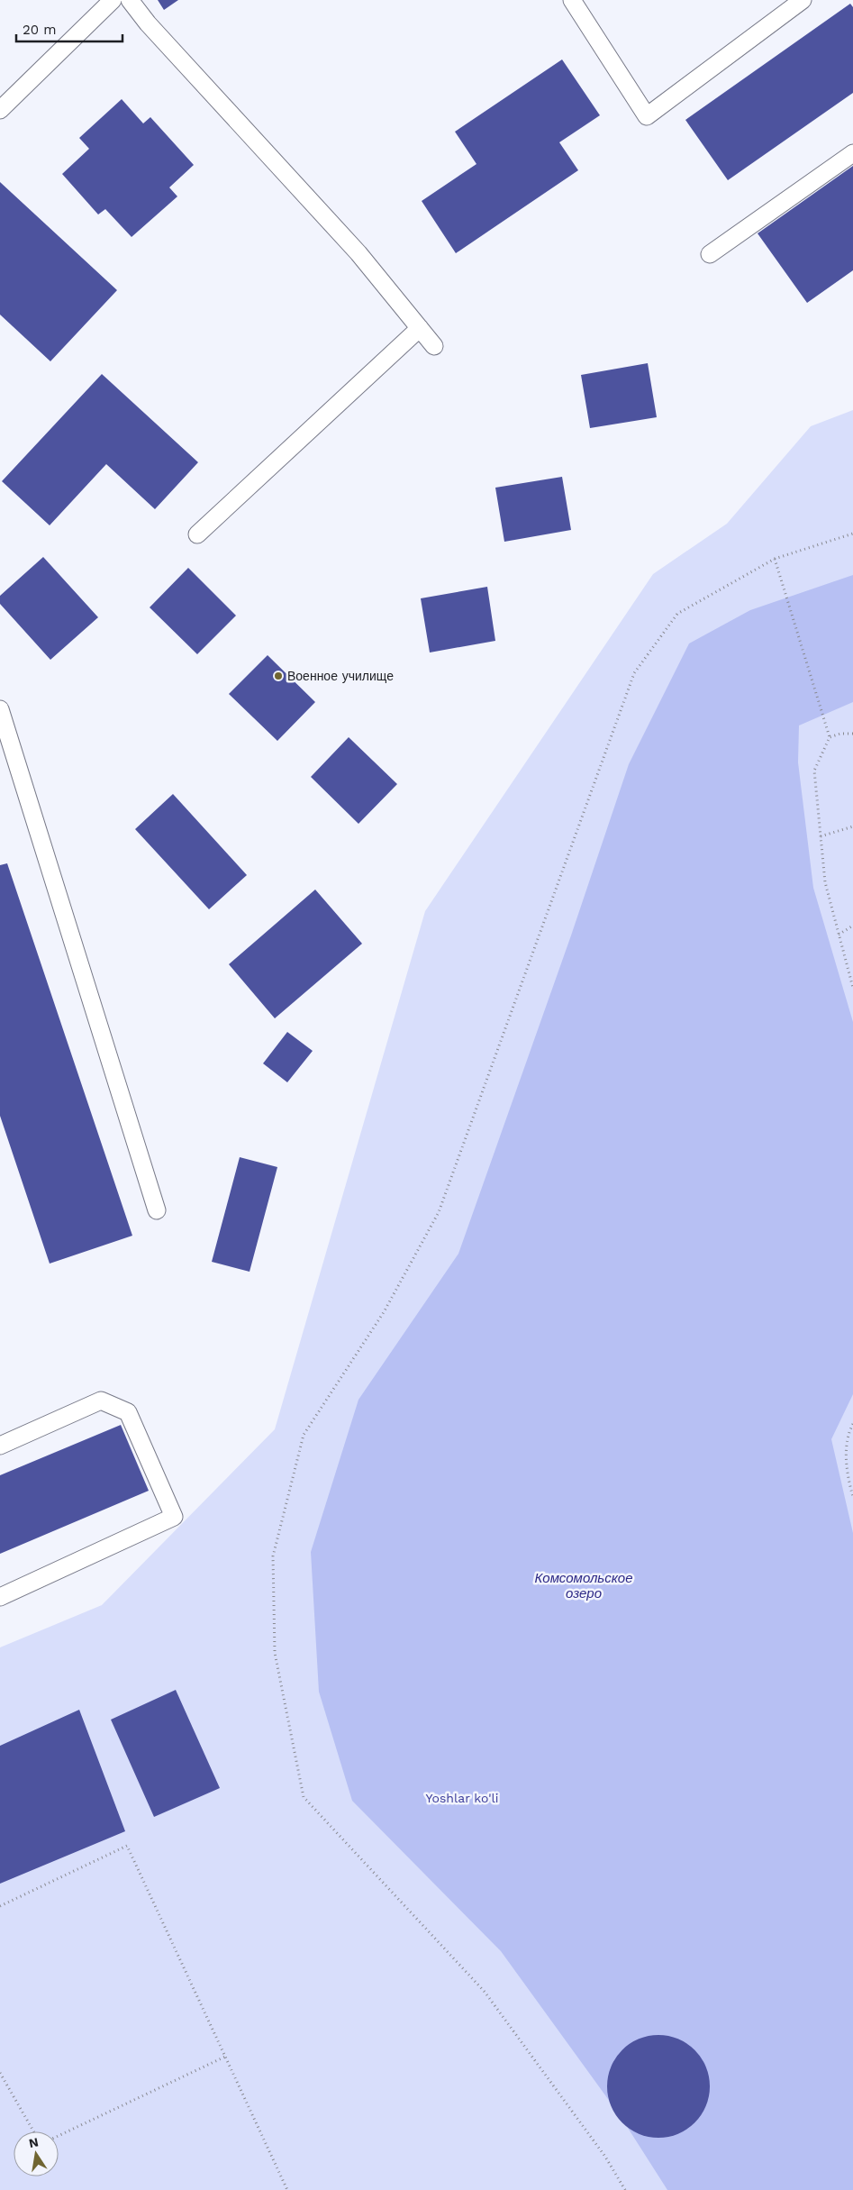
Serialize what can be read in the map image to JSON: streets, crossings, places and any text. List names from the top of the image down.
{
  "water": ["Комсомольское озеро"],
  "parks": ["Yoshlar ko'li"],
  "places": ["Военное училище"],
  "scale_bar": "20 m",
  "north": "top"
}
